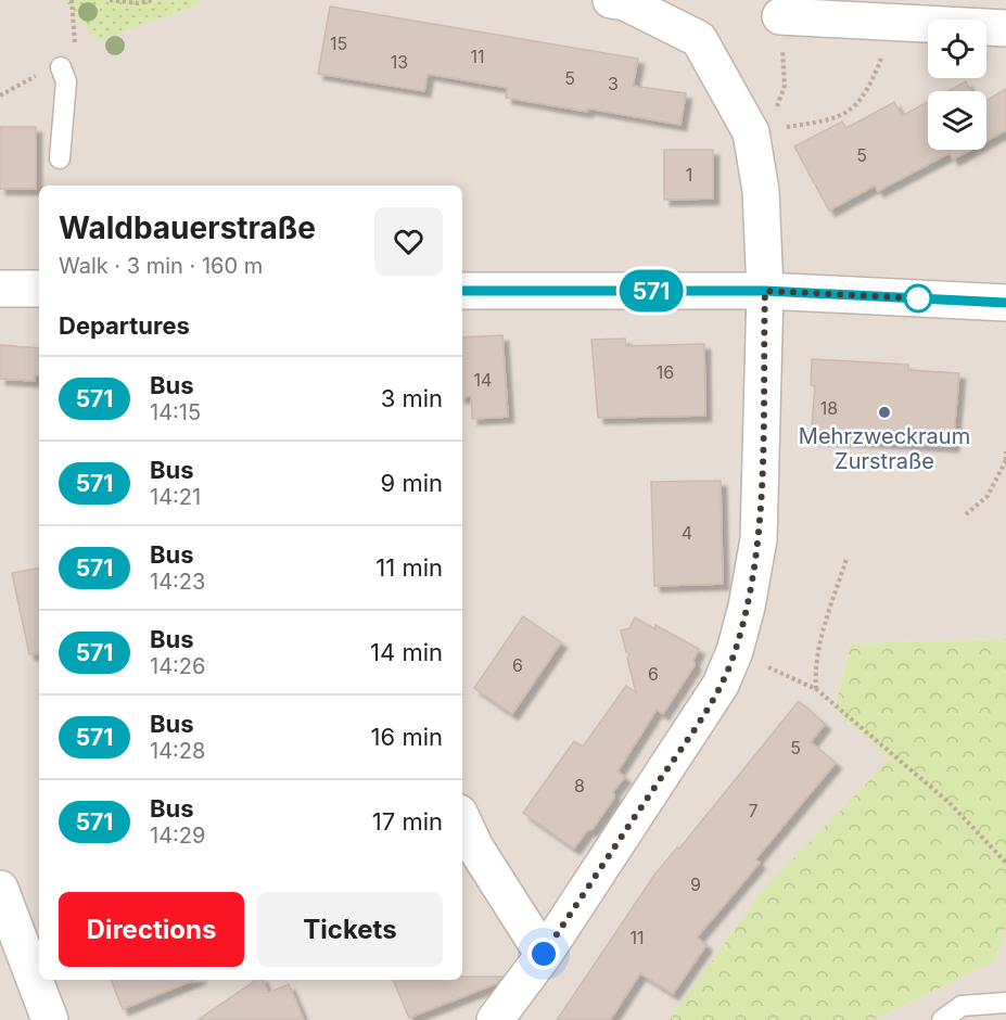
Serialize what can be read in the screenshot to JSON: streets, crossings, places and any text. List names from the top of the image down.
{
  "places": ["Mehrzweckraum Zurstraße"],
  "lines": ["bus line 571"],
  "house_numbers": [
    "15",
    "11",
    "13",
    "5",
    "3",
    "5",
    "1",
    "16",
    "14",
    "18",
    "4",
    "6",
    "6",
    "5",
    "8",
    "7",
    "9",
    "11"
  ],
  "page": {
    "on_map": "571",
    "heading": [
      ["Waldbauerstraße", "Walk · 3 min · 160 m"],
      "Departures"
    ],
    "list": [
      {
        "mark": "571",
        "name": "Bus",
        "note": "14:15",
        "value": "3 min"
      },
      {
        "mark": "571",
        "name": "Bus",
        "note": "14:21",
        "value": "9 min"
      },
      {
        "mark": "571",
        "name": "Bus",
        "note": "14:23",
        "value": "11 min"
      },
      {
        "mark": "571",
        "name": "Bus",
        "note": "14:26",
        "value": "14 min"
      },
      {
        "mark": "571",
        "name": "Bus",
        "note": "14:28",
        "value": "16 min"
      },
      {
        "mark": "571",
        "name": "Bus",
        "note": "14:29",
        "value": "17 min"
      }
    ],
    "buttons": ["Directions", "Tickets"]
  }
}
